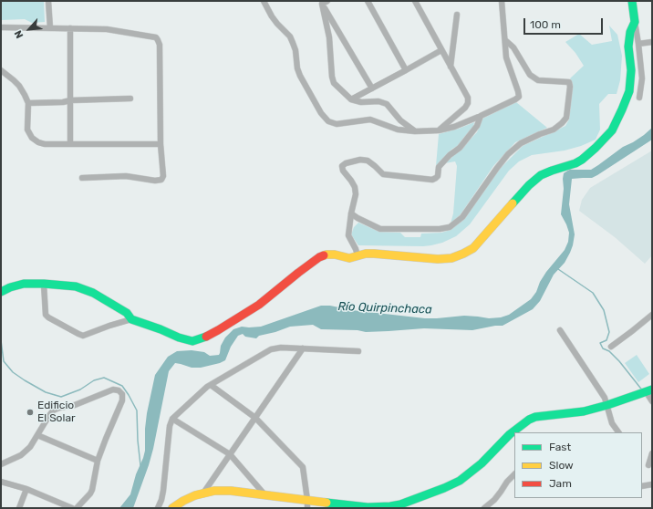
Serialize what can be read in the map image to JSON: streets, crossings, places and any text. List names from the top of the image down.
{
  "water": ["Río Quirpinchaca"],
  "places": ["Edificio El Solar"],
  "legend": ["Fast", "Slow", "Jam"],
  "scale_bar": "100 m",
  "north": "bottom left"
}
